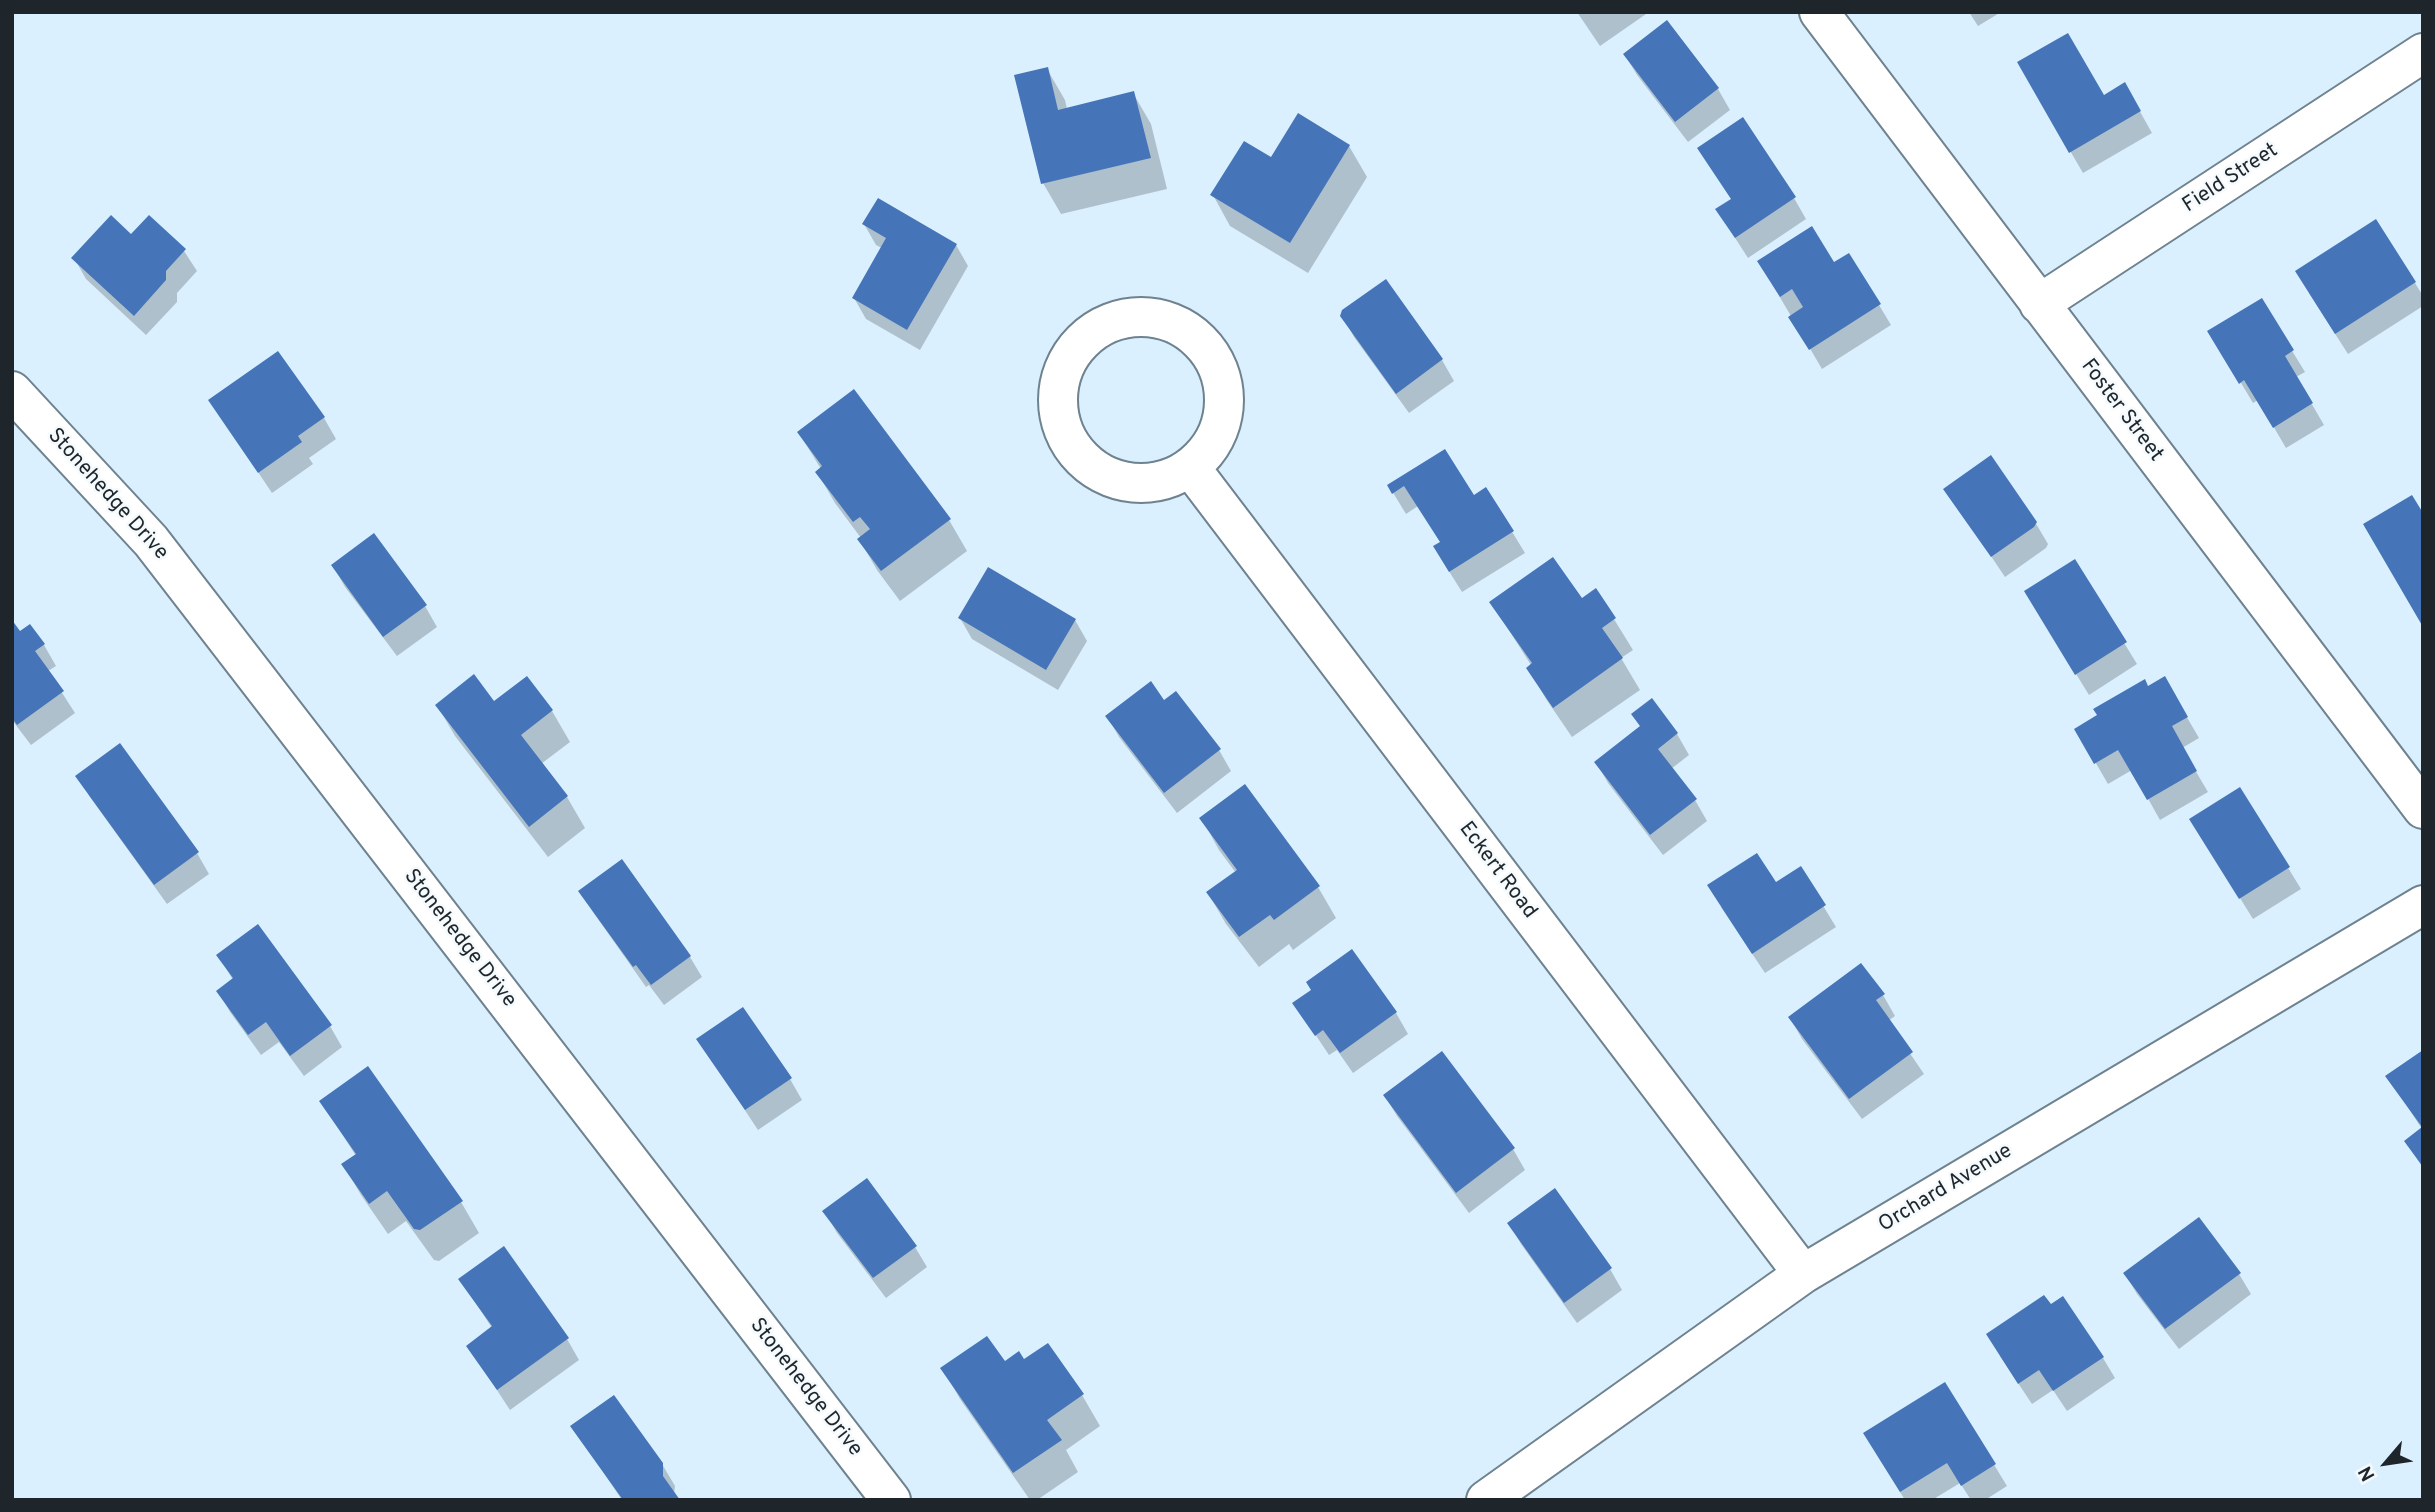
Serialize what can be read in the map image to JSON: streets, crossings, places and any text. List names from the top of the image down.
{
  "streets": {
    "street": [
      "Field Street",
      "Foster Street",
      "Stonehedge Drive",
      "Eckert Road",
      "Orchard Avenue"
    ]
  },
  "crossings": [
    ["Field Street", "Foster Street"],
    ["Eckert Road", "Orchard Avenue"]
  ],
  "north": "bottom left"
}
